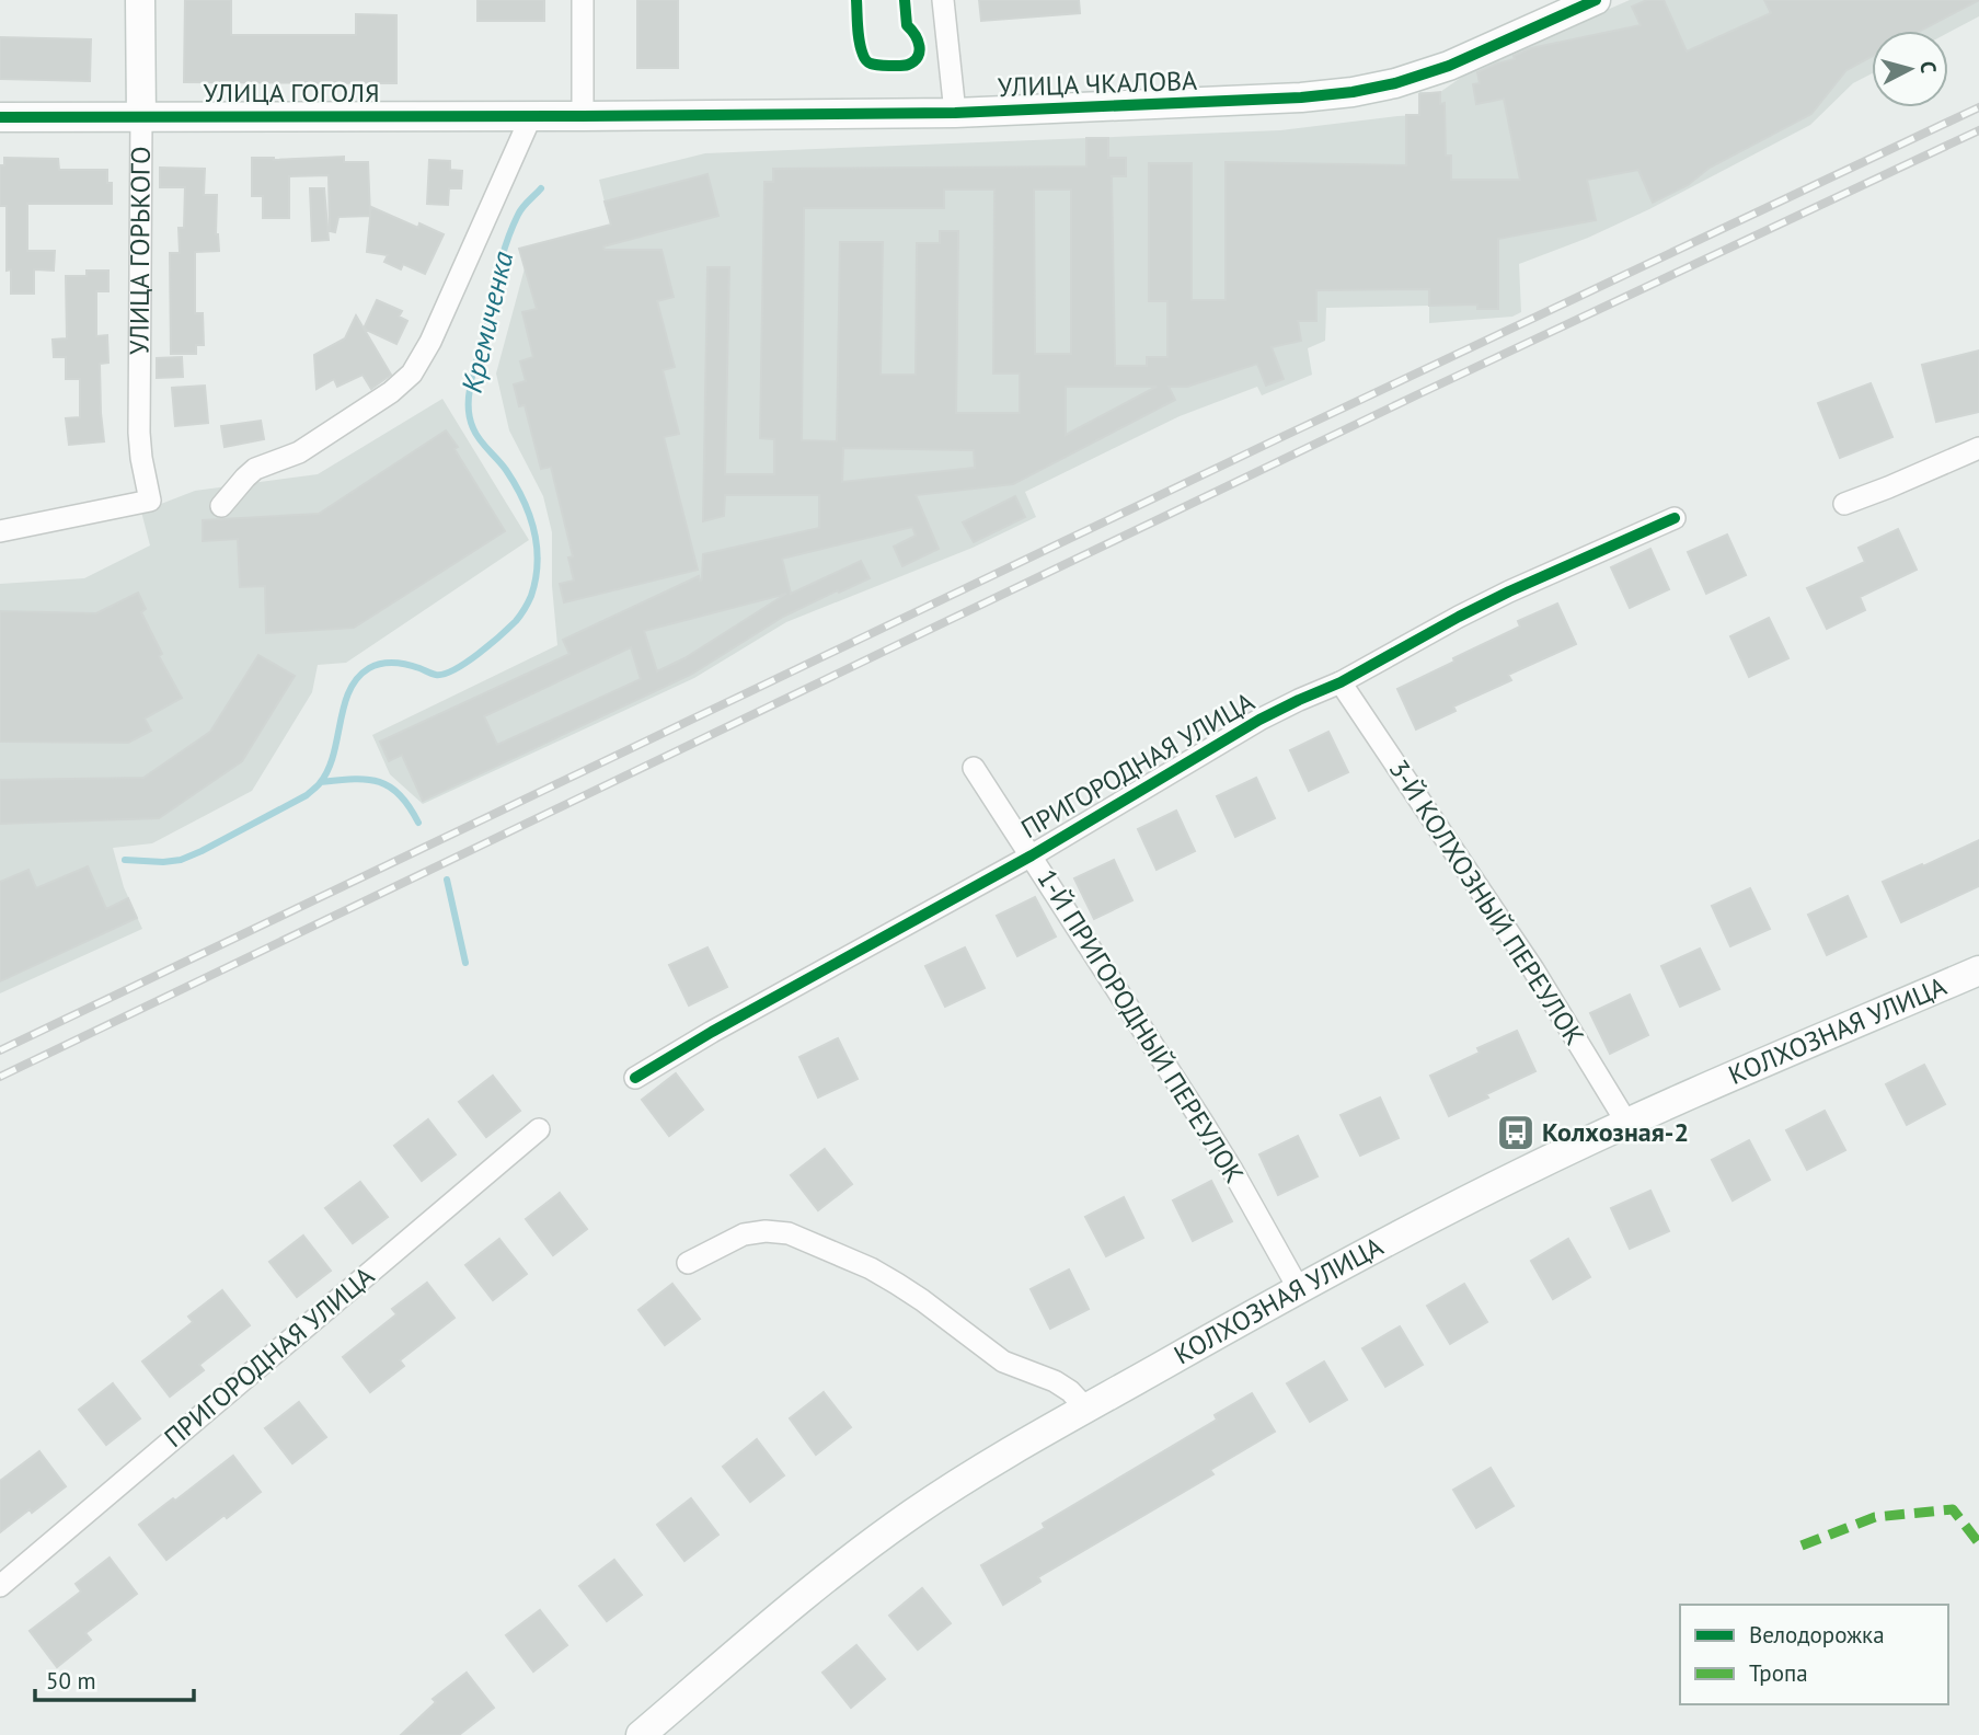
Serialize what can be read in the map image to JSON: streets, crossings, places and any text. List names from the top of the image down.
{
  "streets": {
    "street": [
      "УЛИЦА ЧКАЛОВА",
      "УЛИЦА ГОГОЛЯ",
      "УЛИЦА ГОРЬКОГО",
      "ПРИГОРОДНАЯ УЛИЦА",
      "3-Й КОЛХОЗНЫЙ ПЕРЕУЛОК",
      "1-Й ПРИГОРОДНЫЙ ПЕРЕУЛОК",
      "КОЛХОЗНАЯ УЛИЦА"
    ]
  },
  "crossings": [
    ["УЛИЦА ЧКАЛОВА", "УЛИЦА ГОГОЛЯ"],
    ["УЛИЦА ГОГОЛЯ", "УЛИЦА ГОРЬКОГО"],
    ["ПРИГОРОДНАЯ УЛИЦА", "3-Й КОЛХОЗНЫЙ ПЕРЕУЛОК"],
    ["ПРИГОРОДНАЯ УЛИЦА", "1-Й ПРИГОРОДНЫЙ ПЕРЕУЛОК"],
    ["3-Й КОЛХОЗНЫЙ ПЕРЕУЛОК", "КОЛХОЗНАЯ УЛИЦА"],
    ["1-Й ПРИГОРОДНЫЙ ПЕРЕУЛОК", "КОЛХОЗНАЯ УЛИЦА"]
  ],
  "water": ["Кремиченка"],
  "places": {
    "bus stop": ["Колхозная-2"]
  },
  "legend": ["Велодорожка", "Тропа"],
  "scale_bar": "50 m",
  "north": "right"
}
